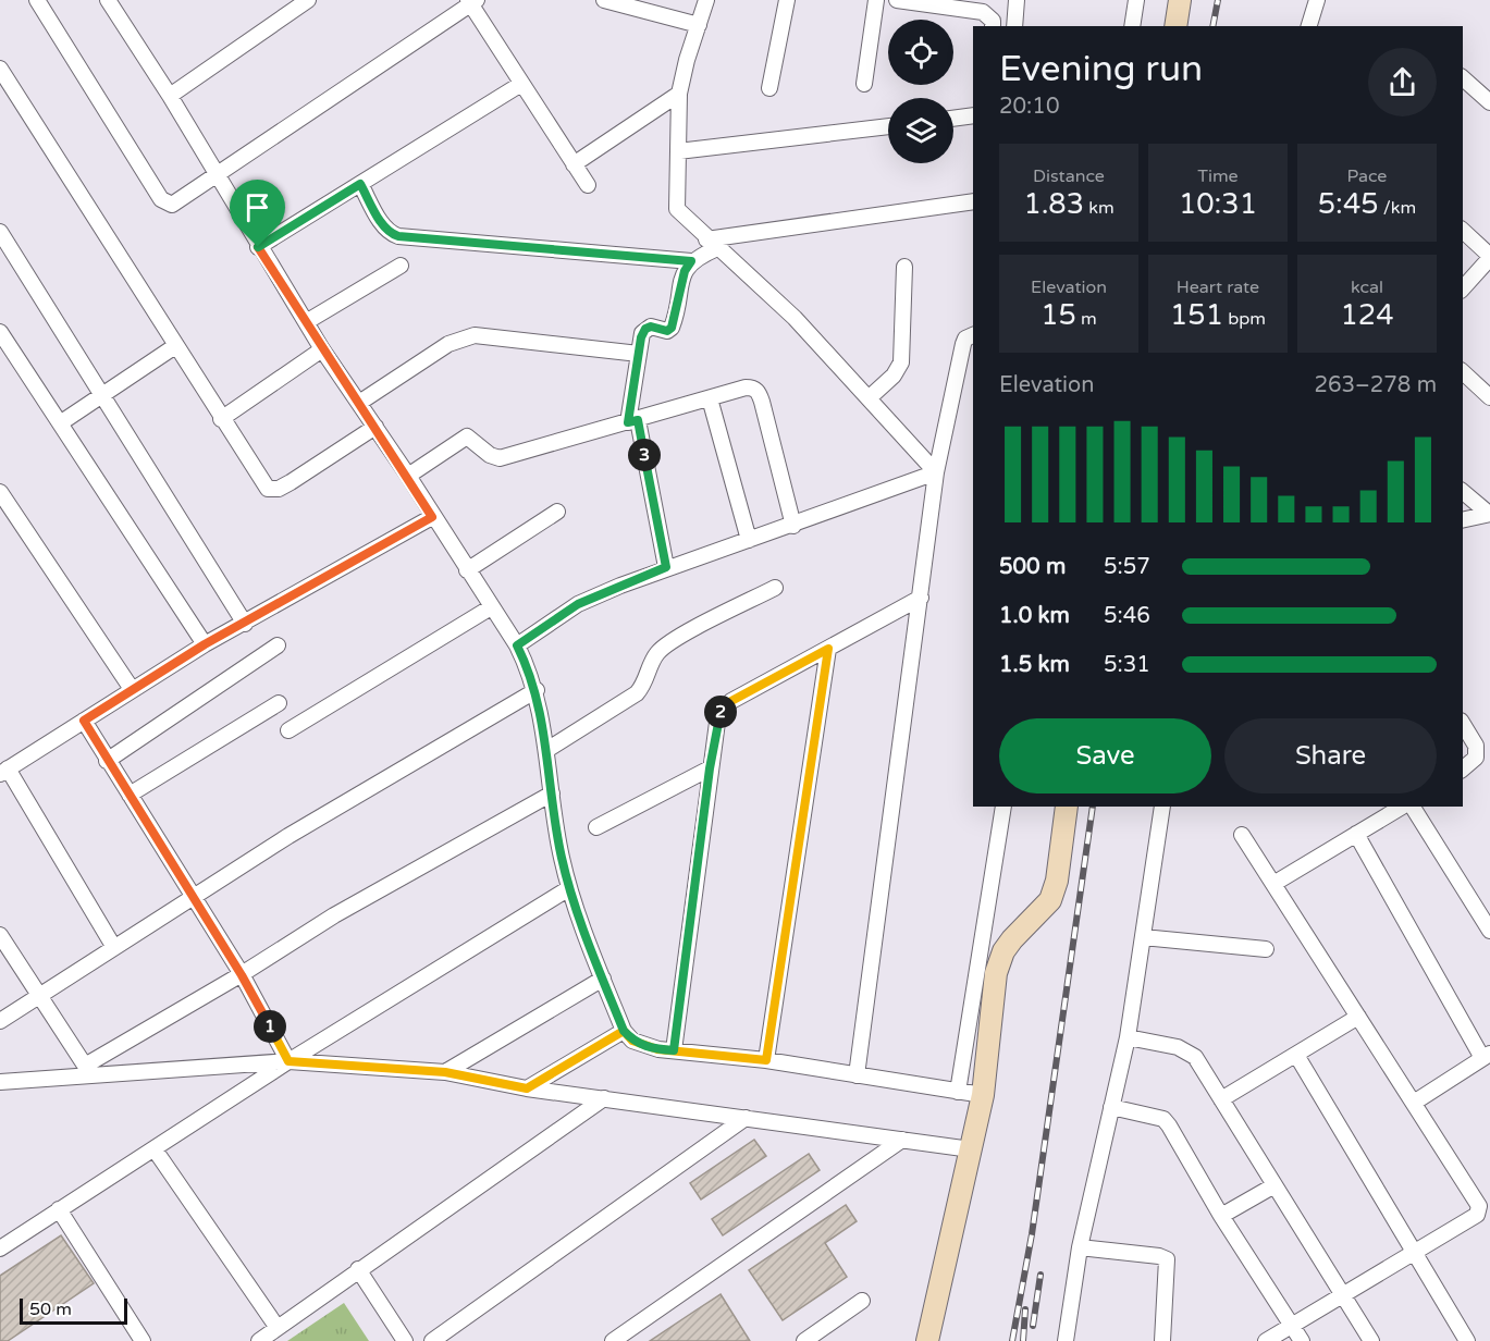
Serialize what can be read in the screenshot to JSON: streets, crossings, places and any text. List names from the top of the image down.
{
  "scale_bar": "50 m",
  "page": {
    "heading": ["Evening run", "20:10"],
    "stats": [
      ["Distance", "1.83 km"],
      ["Time", "10:31"],
      ["Pace", "5:45 /km"],
      ["Elevation", "15 m"],
      ["Heart rate", "151 bpm"],
      ["kcal", "124"]
    ],
    "chart": ["Elevation", "263–278 m"],
    "pins": ["3", "2", "1"],
    "list": [
      {
        "name": "500 m",
        "note": "5:57"
      },
      {
        "name": "1.0 km",
        "note": "5:46"
      },
      {
        "name": "1.5 km",
        "note": "5:31"
      }
    ],
    "buttons": ["Save", "Share"],
    "scale": "50 m"
  }
}
